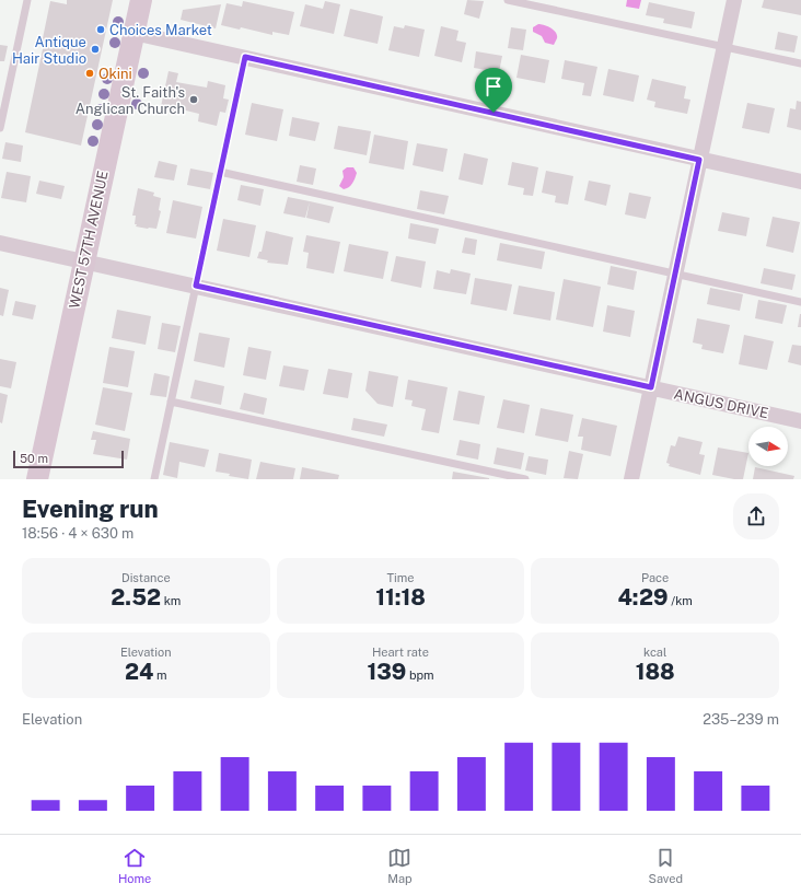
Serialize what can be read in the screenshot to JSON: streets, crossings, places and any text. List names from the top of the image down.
{
  "streets": {
    "street": ["WEST 57TH AVENUE", "ANGUS DRIVE"]
  },
  "crossings": [
    ["WEST 57TH AVENUE", "ANGUS DRIVE"]
  ],
  "places": [
    "Choices Market",
    "Antique Hair Studio",
    "Okini",
    "St. Faith's Anglican Church"
  ],
  "scale_bar": "50 m",
  "north": "right",
  "page": {
    "scale": "50 m",
    "heading": ["Evening run", "18:56 · 4 × 630 m"],
    "stats": [
      ["Distance", "2.52 km"],
      ["Time", "11:18"],
      ["Pace", "4:29 /km"],
      ["Elevation", "24 m"],
      ["Heart rate", "139 bpm"],
      ["kcal", "188"]
    ],
    "chart": ["Elevation", "235–239 m"],
    "tabs": ["Home", "Map", "Saved"]
  }
}
